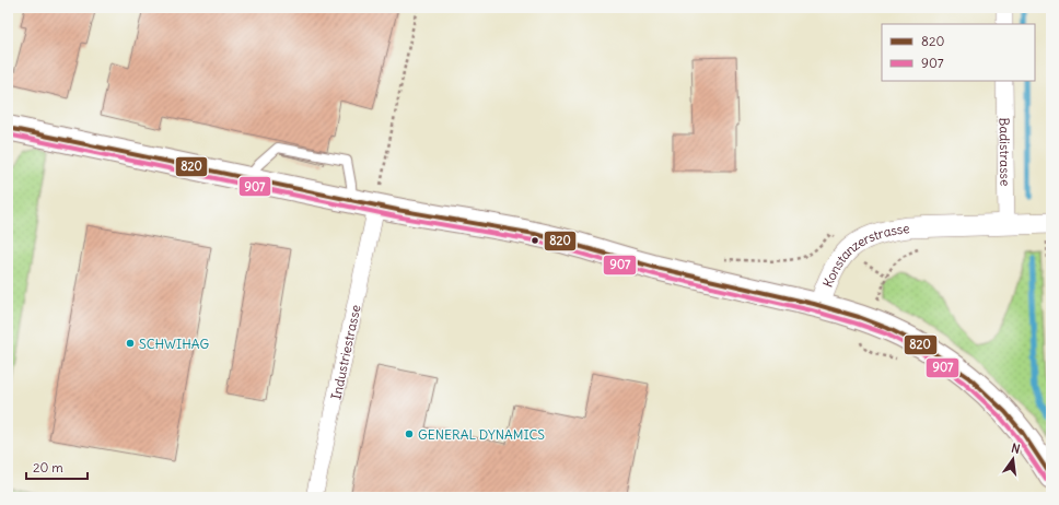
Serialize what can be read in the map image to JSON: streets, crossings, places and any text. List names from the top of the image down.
{
  "streets": {
    "main road": ["Konstanzerstrasse"],
    "street": ["Badistrasse", "Industriestrasse"]
  },
  "crossings": [
    ["Badistrasse", "Konstanzerstrasse"],
    ["Konstanzerstrasse", "Industriestrasse"]
  ],
  "places": ["SCHWIHAG", "GENERAL DYNAMICS"],
  "lines": ["transit line 820", "transit line 907"],
  "legend": ["820", "907"],
  "scale_bar": "20 m",
  "north": "top"
}
